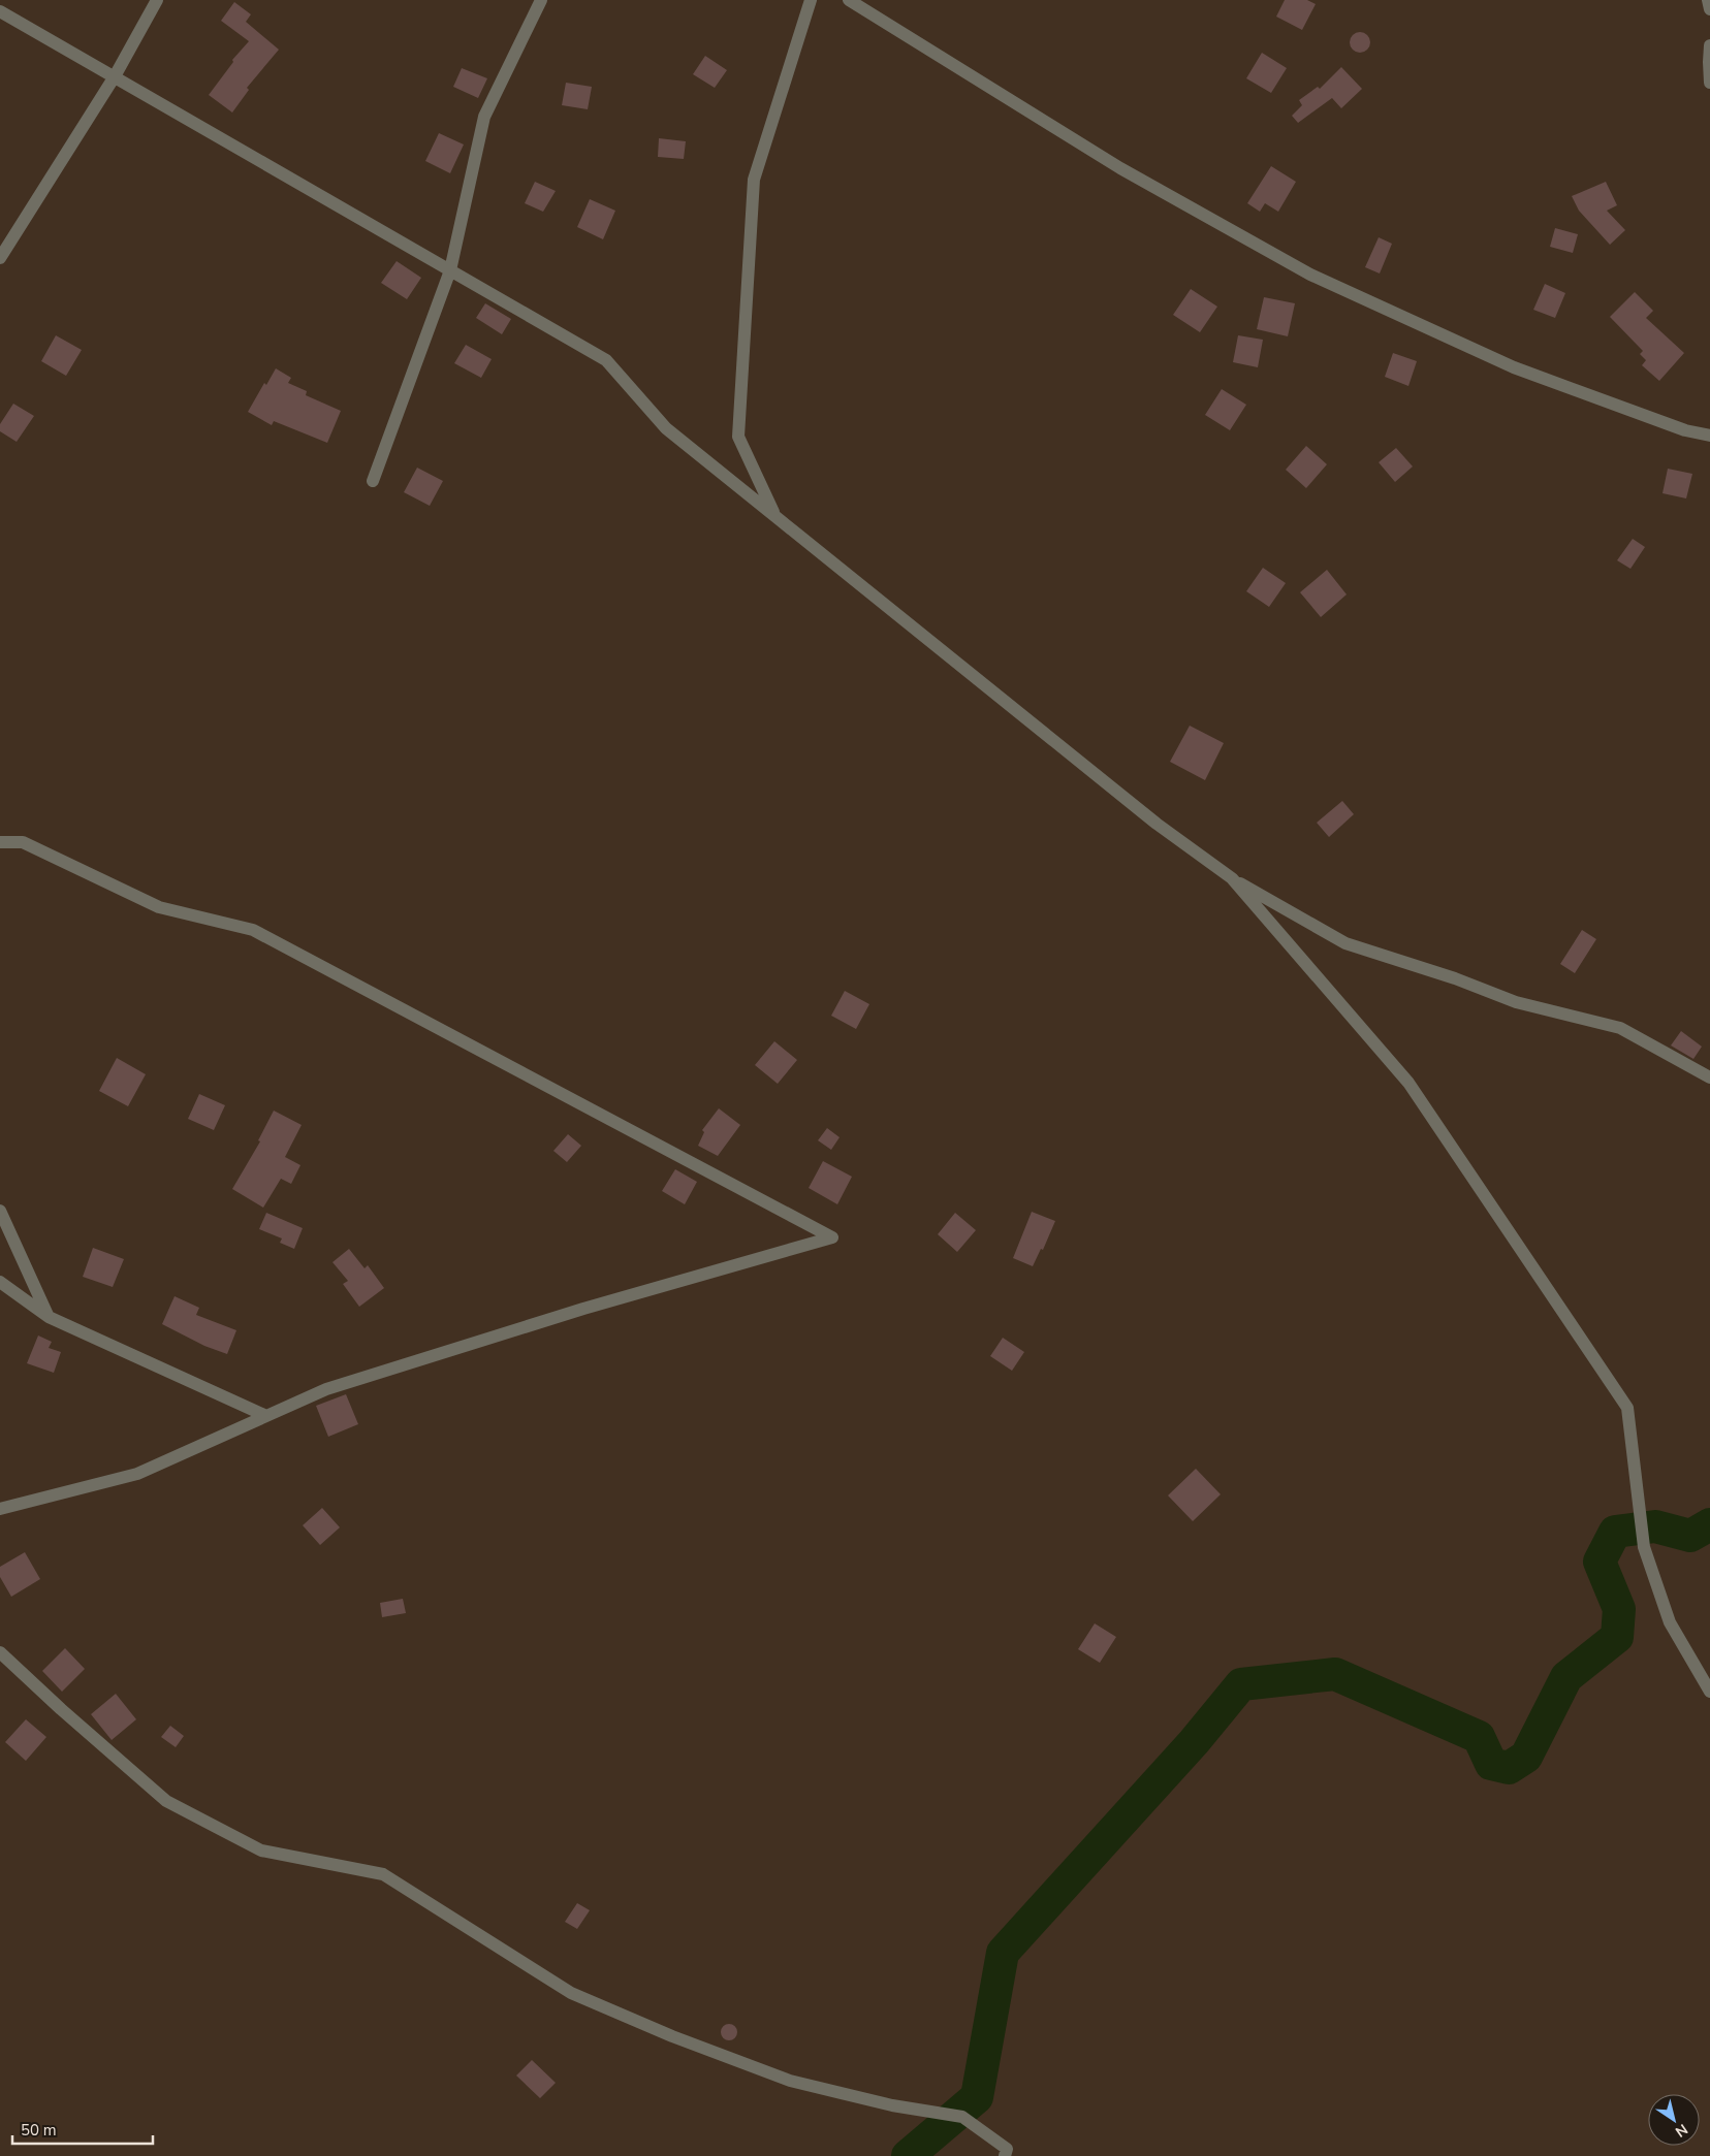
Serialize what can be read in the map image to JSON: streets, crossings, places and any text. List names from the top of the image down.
{
  "scale_bar": "50 m",
  "north": "bottom right"
}
